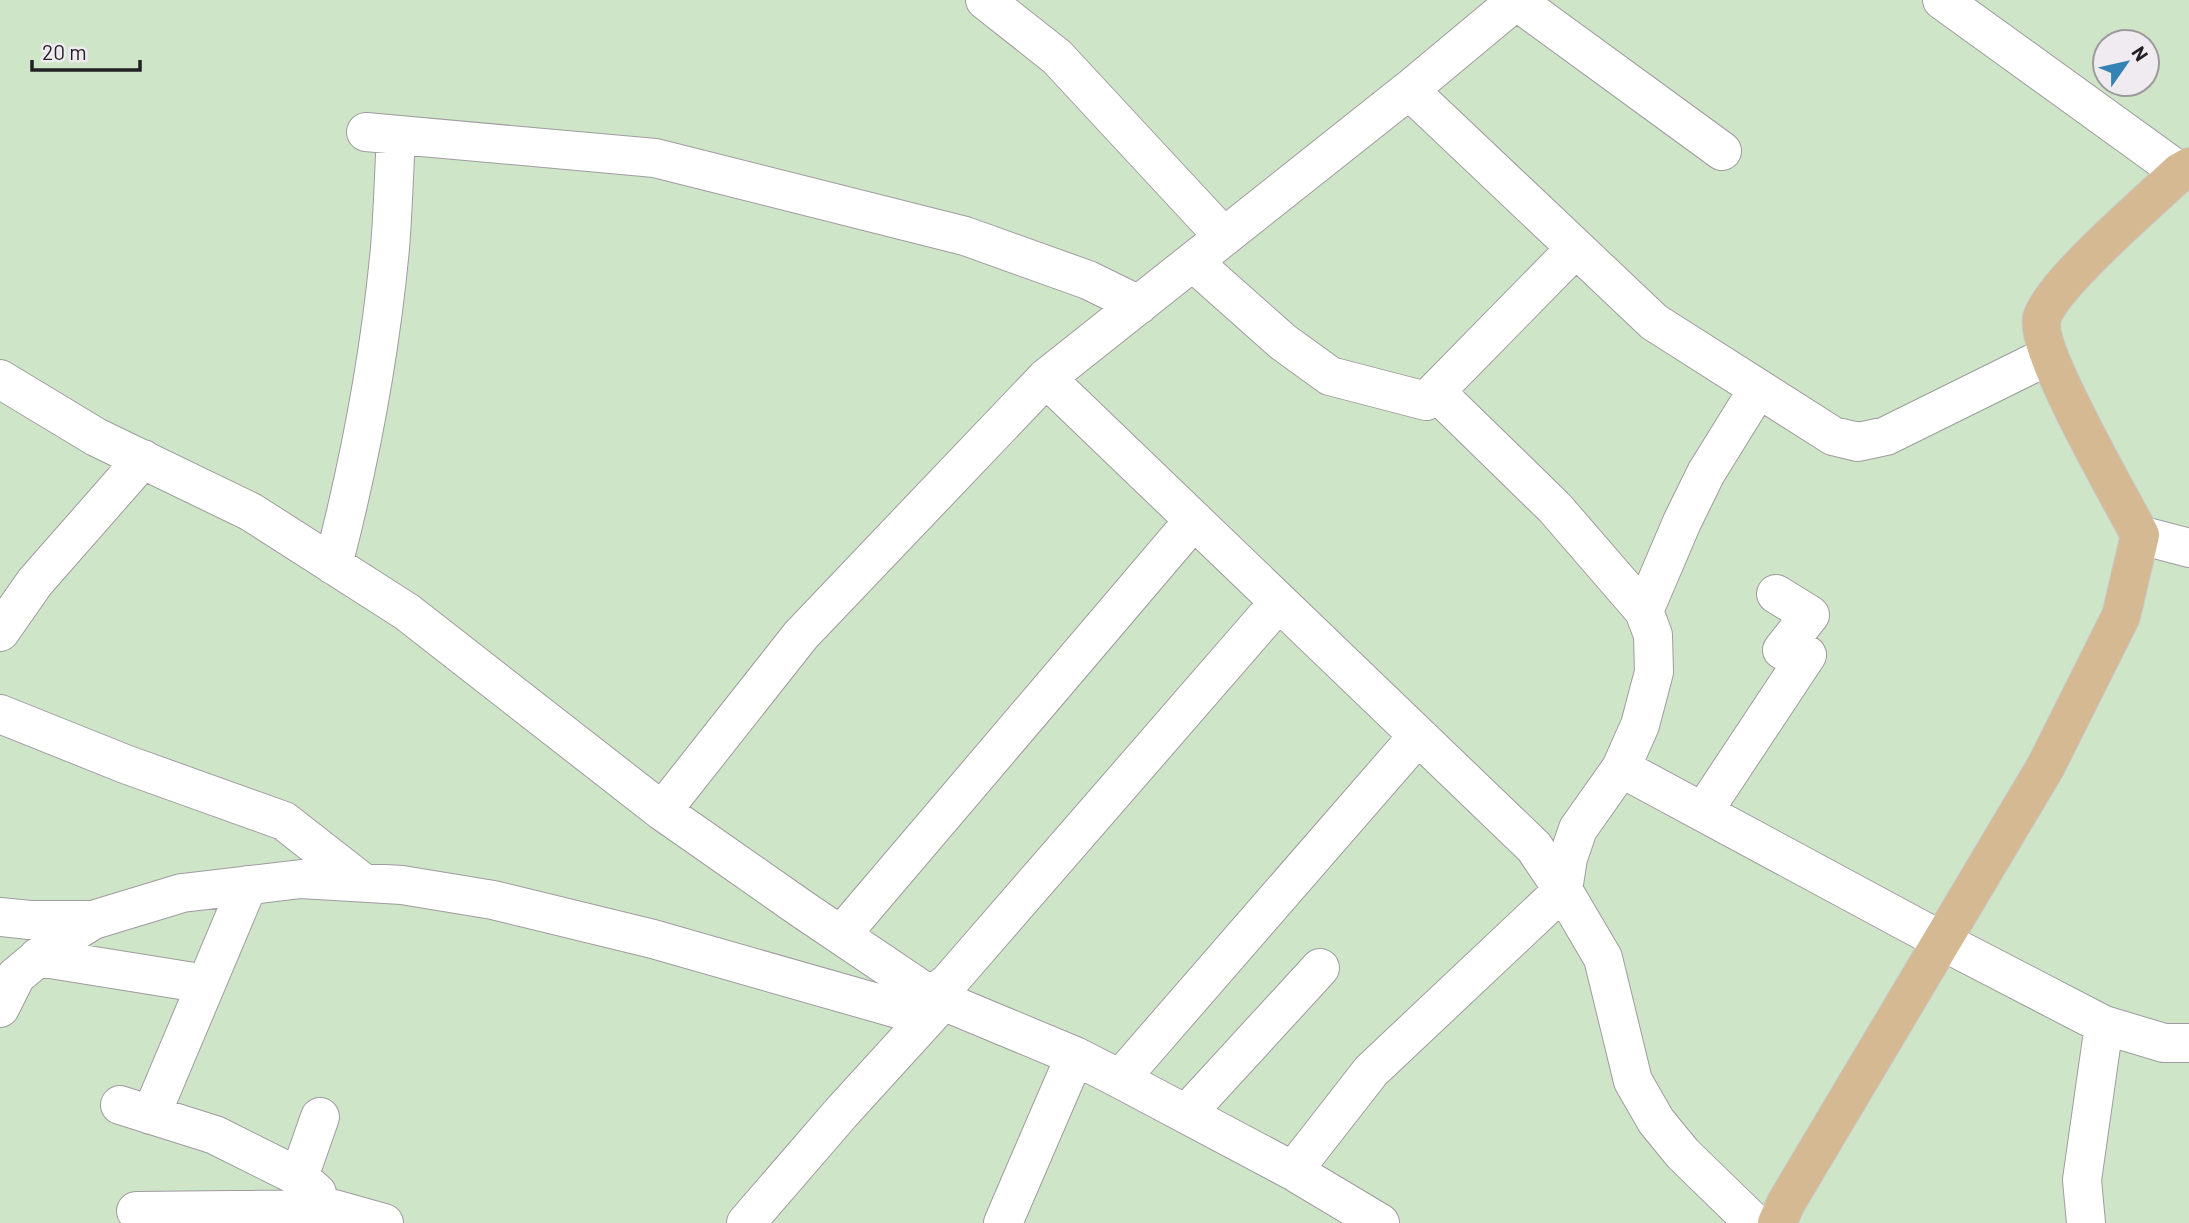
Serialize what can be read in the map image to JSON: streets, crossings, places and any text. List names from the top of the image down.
{
  "scale_bar": "20 m",
  "north": "top right"
}
